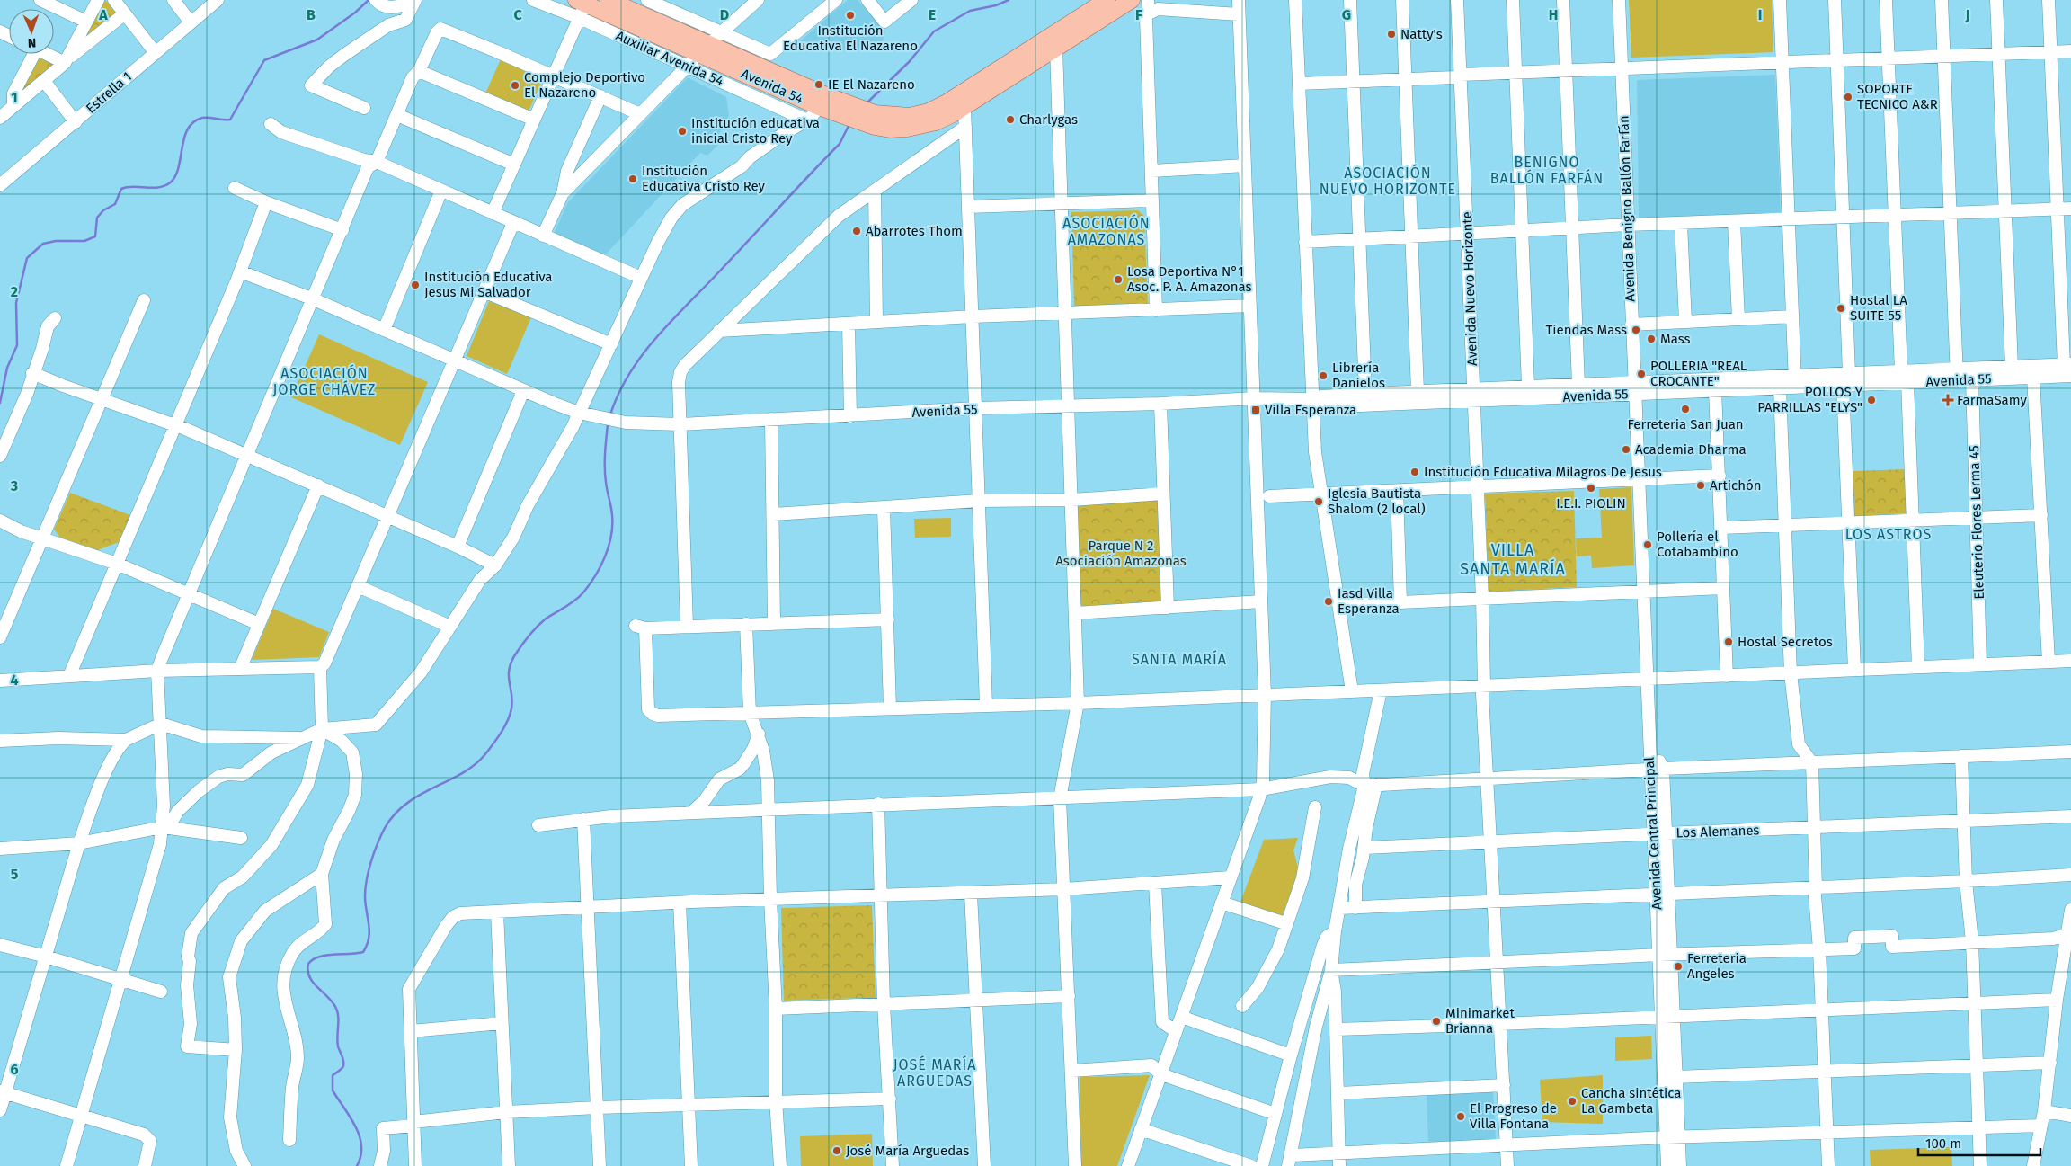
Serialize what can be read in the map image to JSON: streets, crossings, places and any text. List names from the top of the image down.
{
  "streets": {
    "main road": ["Avenida 54"],
    "street": [
      "Auxiliar Avenida 54",
      "Estrella 1",
      "Avenida Benigno Ballón Farfán",
      "Avenida Nuevo Horizonte",
      "Avenida 55",
      "Eleuterio Flores Lerma 45",
      "Los Alemanes",
      "Avenida Central Principal"
    ]
  },
  "crossings": [
    ["Auxiliar Avenida 54", "Avenida 54"],
    ["Avenida Benigno Ballón Farfán", "Avenida 55"],
    ["Avenida Benigno Ballón Farfán", "Avenida Central Principal"],
    ["Avenida Nuevo Horizonte", "Avenida 55"],
    ["Avenida Nuevo Horizonte", "Los Alemanes"],
    ["Avenida 55", "Eleuterio Flores Lerma 45"],
    ["Los Alemanes", "Avenida Central Principal"]
  ],
  "districts": [
    "BENIGNO BALLÓN FARFÁN",
    "ASOCIACIÓN NUEVO HORIZONTE",
    "ASOCIACIÓN AMAZONAS",
    "ASOCIACIÓN JORGE CHÁVEZ",
    "LOS ASTROS",
    "VILLA SANTA MARÍA",
    "SANTA MARÍA",
    "JOSÉ MARÍA ARGUEDAS"
  ],
  "parks": ["Parque N 2 Asociación Amazonas"],
  "places": {
    "other": [
      "Institución Educativa El Nazareno",
      "Natty's",
      "IE El Nazareno",
      "Complejo Deportivo El Nazareno",
      "SOPORTE TECNICO A&R",
      "Charlygas",
      "Institución educativa inicial Cristo Rey",
      "Institución Educativa Cristo Rey",
      "Abarrotes Thom",
      "Losa Deportiva N°1 Asoc. P. A. Amazonas",
      "Institución Educativa Jesus Mi Salvador",
      "Hostal LA SUITE 55",
      "Tiendas Mass",
      "Mass",
      "POLLERIA \"REAL CROCANTE\"",
      "Librería Danielos",
      "POLLOS Y PARRILLAS \"ELYS\"",
      "Ferreteria San Juan",
      "Academia Dharma",
      "Institución Educativa Milagros De Jesus",
      "Artichón",
      "I.E.I. PIOLIN",
      "Iglesia Bautista Shalom (2 local)",
      "Pollería el Cotabambino",
      "Iasd Villa Esperanza",
      "Hostal Secretos",
      "Ferreteria Angeles",
      "Minimarket Brianna",
      "Cancha sintética La Gambeta",
      "El Progreso de Villa Fontana",
      "José María Arguedas"
    ],
    "health": ["FarmaSamy"],
    "transit": ["Villa Esperanza"]
  },
  "scale_bar": "100 m",
  "north": "bottom",
  "grid": {
    "columns": [
      "A",
      "B",
      "C",
      "D",
      "E",
      "F",
      "G",
      "H",
      "I",
      "J"
    ],
    "rows": [
      "1",
      "2",
      "3",
      "4",
      "5",
      "6"
    ]
  }
}
